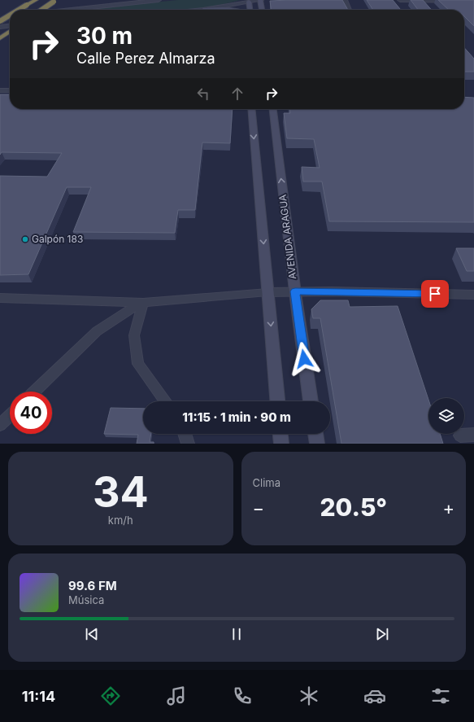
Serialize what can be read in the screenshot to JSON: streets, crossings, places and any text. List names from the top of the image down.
{
  "streets": {
    "street": ["AVENIDA ARAGUA"]
  },
  "places": ["Galpón 183"],
  "page": {
    "turn": ["30 m", "Calle Perez Almarza"],
    "limit": "40",
    "trip": "11:15 · 1 min · 90 m",
    "tile": [
      ["34", "km/h"],
      "Clima"
    ],
    "heat": ["−", "20.5°", "+"],
    "song": ["99.6 FM", "Música"],
    "tabs": "11:14"
  }
}
